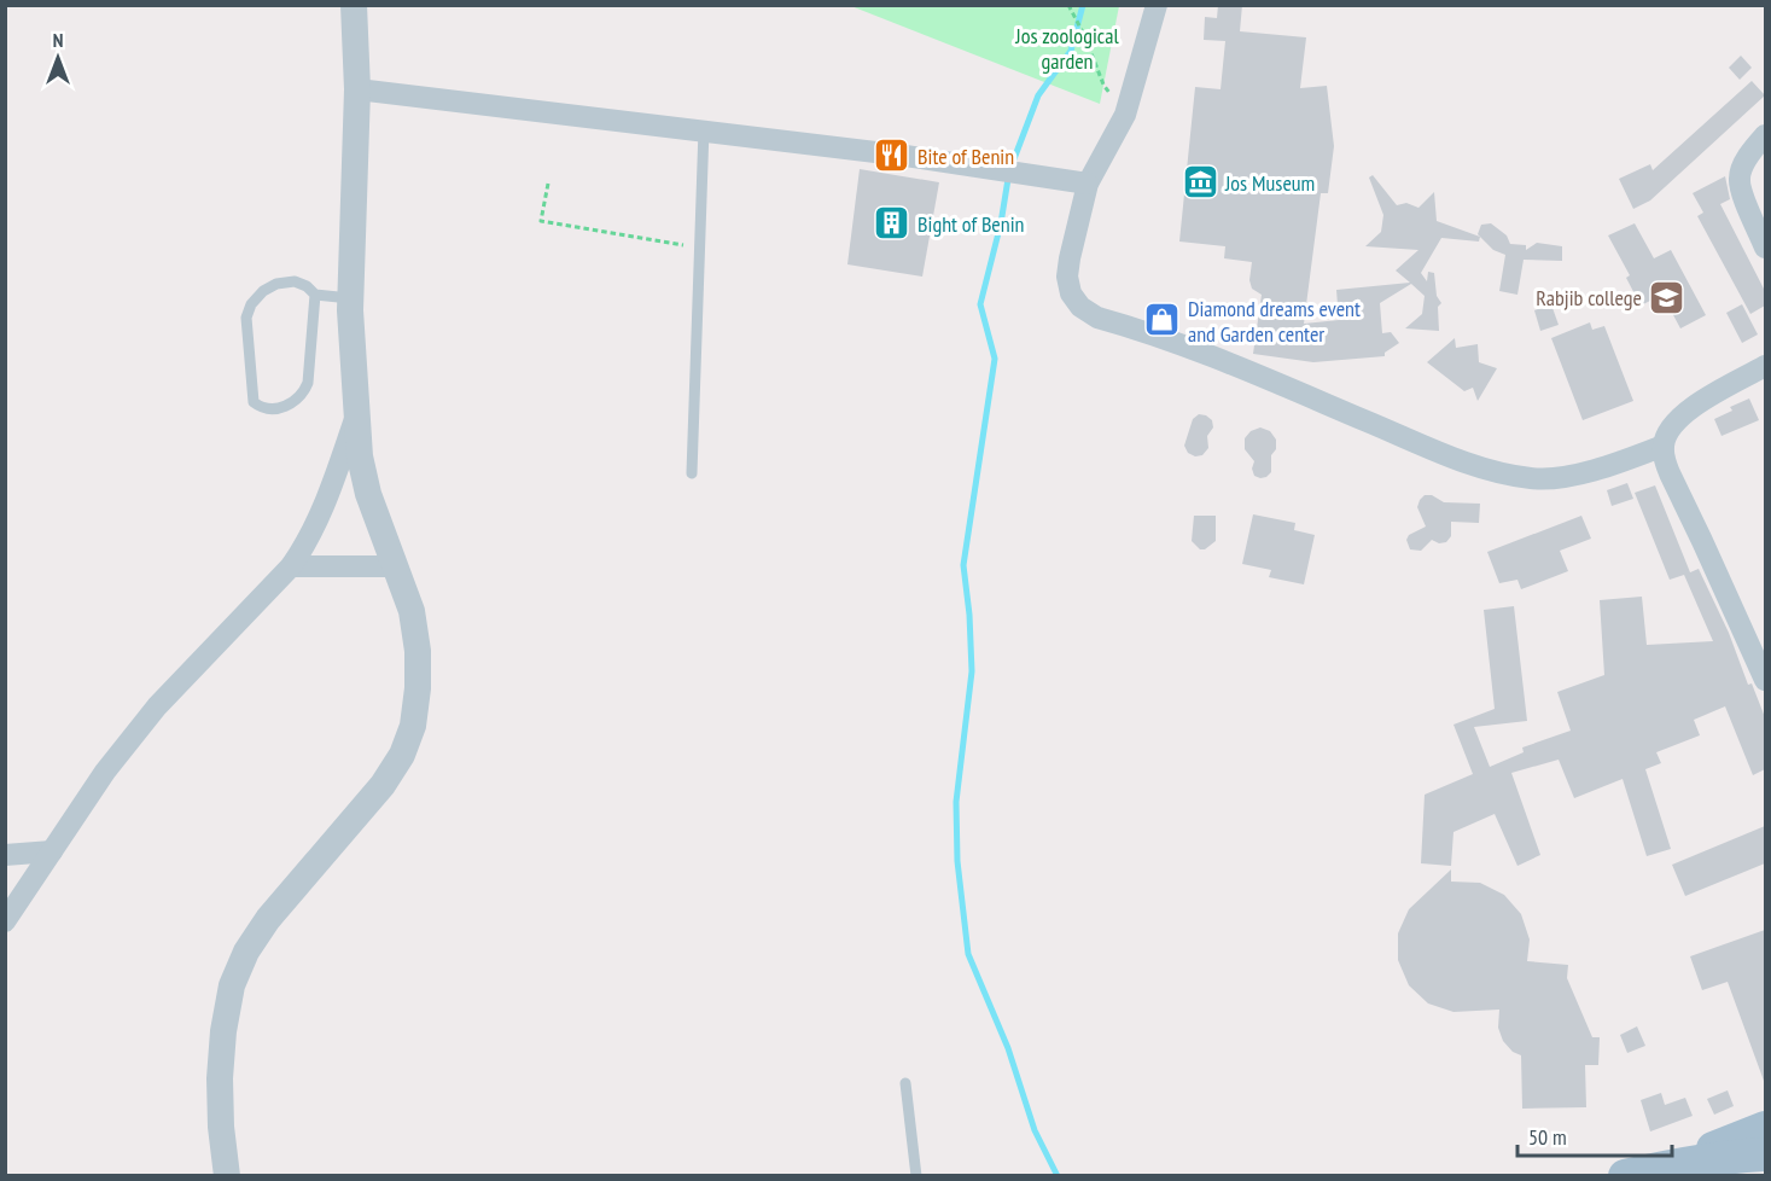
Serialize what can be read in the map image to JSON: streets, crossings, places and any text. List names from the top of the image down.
{
  "parks": ["Jos zoological garden"],
  "places": {
    "restaurant": ["Bite of Benin"],
    "museum": ["Jos Museum"],
    "building": ["Bight of Benin"],
    "school or university": ["Rabjib college"],
    "shop": ["Diamond dreams event and Garden center"]
  },
  "scale_bar": "50 m",
  "north": "top"
}
